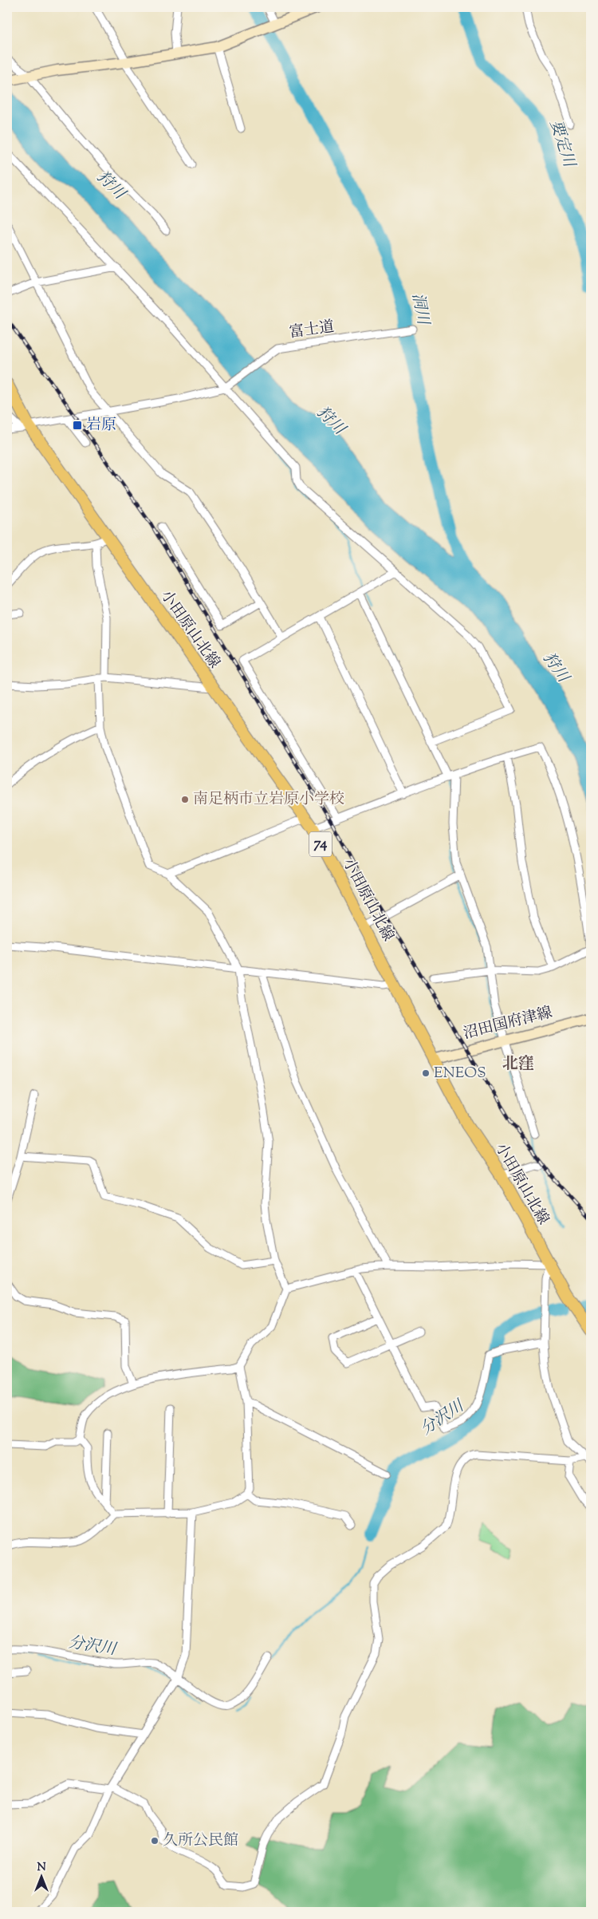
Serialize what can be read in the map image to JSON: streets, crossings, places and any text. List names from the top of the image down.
{
  "streets": {
    "main road": ["小田原山北線", "74"],
    "street": ["富士道", "沼田国府津線"]
  },
  "crossings": [
    ["富士道", "小田原山北線"],
    ["小田原山北線", "沼田国府津線"]
  ],
  "districts": ["北窪"],
  "water": [
    "要定川",
    "狩川",
    "洞川",
    "分沢川"
  ],
  "places": {
    "transit": ["岩原"],
    "other": ["南足柄市立岩原小学校", "ENEOS", "久所公民館"]
  },
  "north": "top"
}
